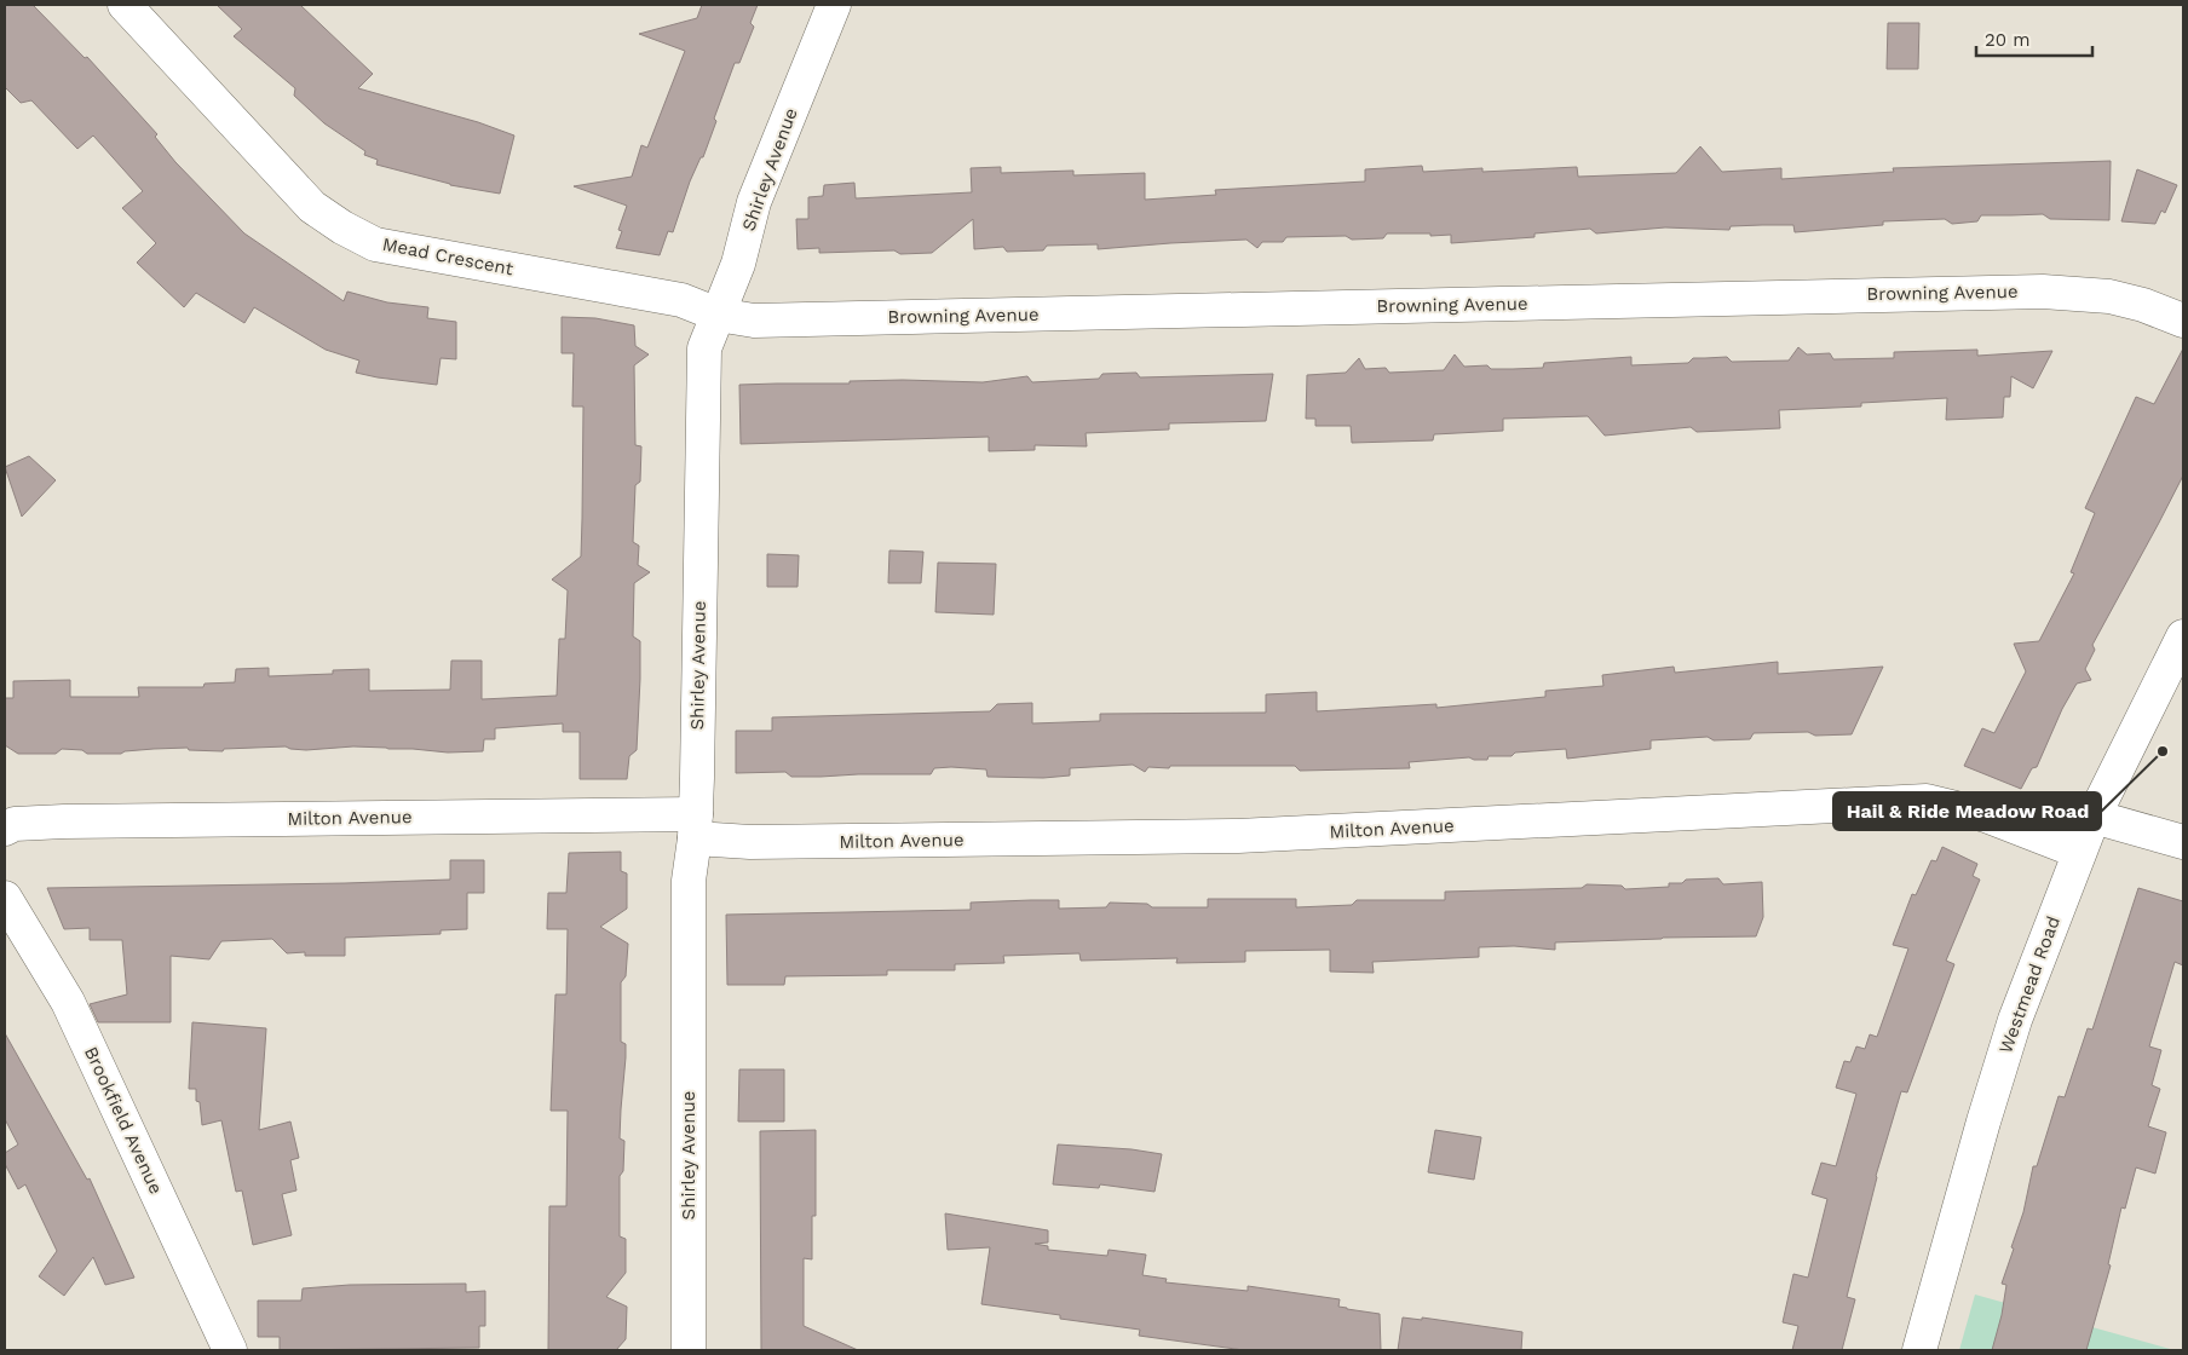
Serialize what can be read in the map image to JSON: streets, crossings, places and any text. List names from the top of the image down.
{
  "streets": {
    "street": [
      "Shirley Avenue",
      "Mead Crescent",
      "Browning Avenue",
      "Milton Avenue",
      "Westmead Road",
      "Brookfield Avenue"
    ]
  },
  "crossings": [
    ["Shirley Avenue", "Mead Crescent"],
    ["Shirley Avenue", "Browning Avenue"],
    ["Shirley Avenue", "Milton Avenue"],
    ["Mead Crescent", "Browning Avenue"],
    ["Milton Avenue", "Westmead Road"]
  ],
  "places": ["Hail & Ride Meadow Road"],
  "scale_bar": "20 m"
}
